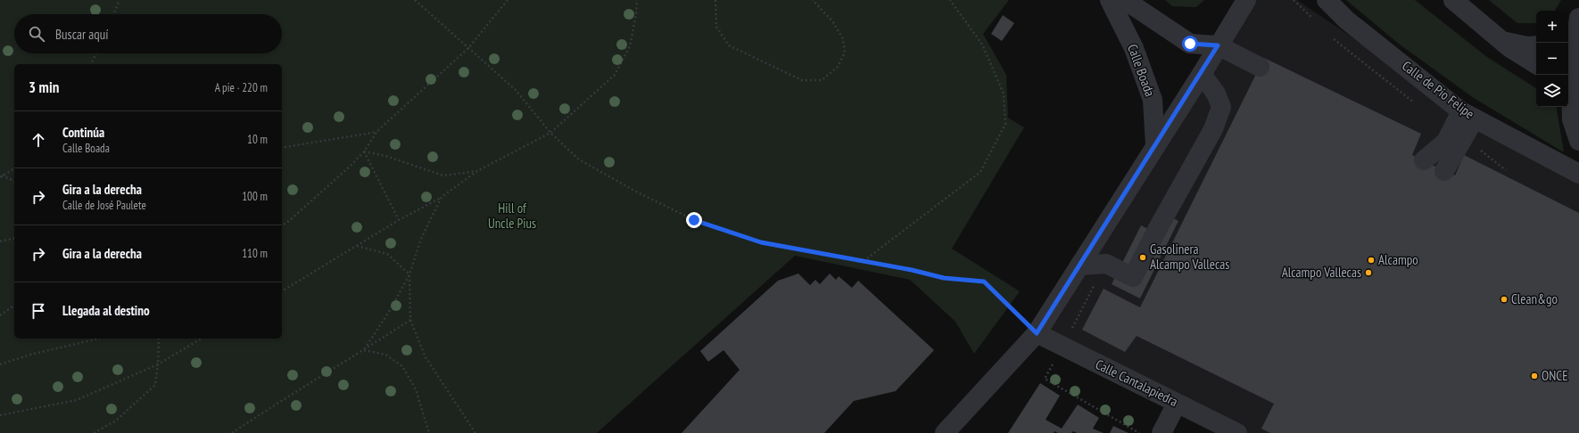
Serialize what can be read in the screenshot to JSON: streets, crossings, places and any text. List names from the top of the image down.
{
  "streets": {
    "street": ["Calle Boada", "Calle de Pío Felipe", "Calle Cantalapiedra"]
  },
  "parks": ["Hill of Uncle Pius"],
  "places": [
    "Gasolinera Alcampo Vallecas",
    "Alcampo",
    "Alcampo Vallecas",
    "Clean&go",
    "ONCE"
  ],
  "page": {
    "map_buttons": ["+", "−"],
    "search": "Buscar aquí",
    "heading": ["3 min", "A pie · 220 m"],
    "list": [
      ["Continúa", "Calle Boada", "10 m"],
      ["Gira a la derecha", "Calle de José Paulete", "100 m"],
      ["Gira a la derecha", "110 m"],
      "Llegada al destino"
    ]
  }
}
